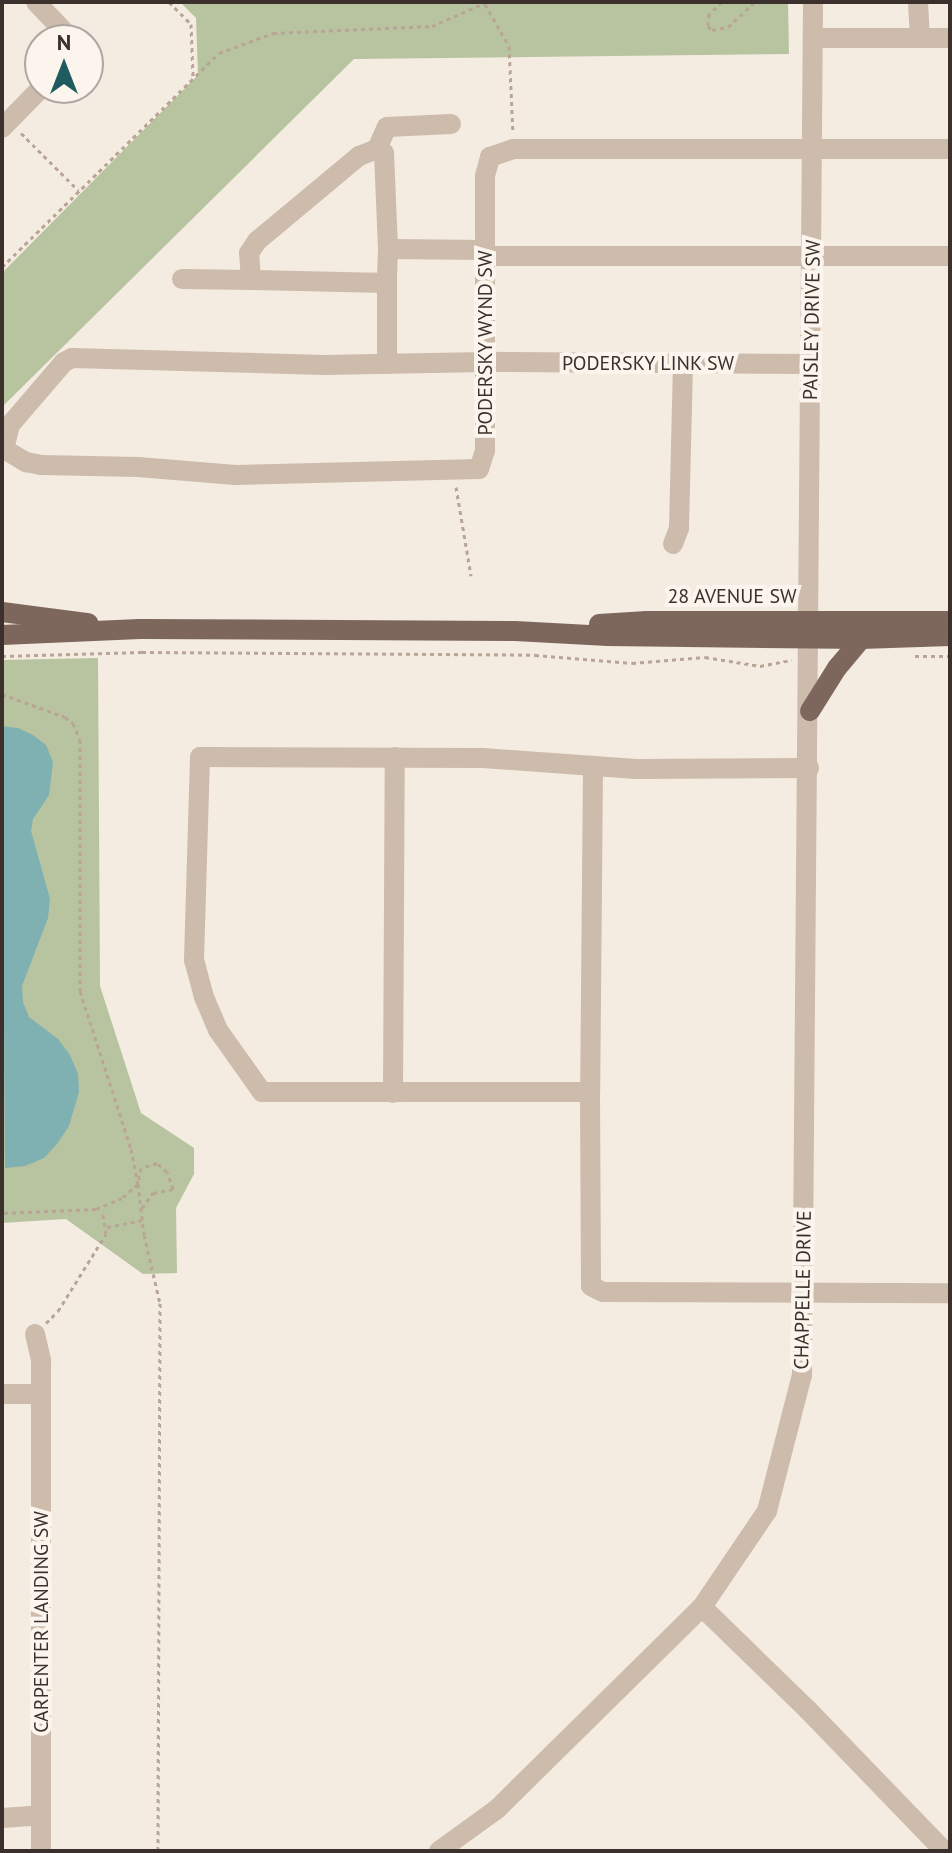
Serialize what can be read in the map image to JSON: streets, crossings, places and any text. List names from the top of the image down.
{
  "streets": {
    "main road": ["28 AVENUE SW"],
    "street": [
      "PAISLEY DRIVE SW",
      "PODERSKY WYND SW",
      "PODERSKY LINK SW",
      "CHAPPELLE DRIVE",
      "CARPENTER LANDING SW"
    ]
  },
  "crossings": [
    ["PAISLEY DRIVE SW", "PODERSKY LINK SW"],
    ["PAISLEY DRIVE SW", "28 AVENUE SW"],
    ["PAISLEY DRIVE SW", "CHAPPELLE DRIVE"],
    ["PODERSKY WYND SW", "PODERSKY LINK SW"],
    ["28 AVENUE SW", "CHAPPELLE DRIVE"]
  ],
  "north": "top"
}
